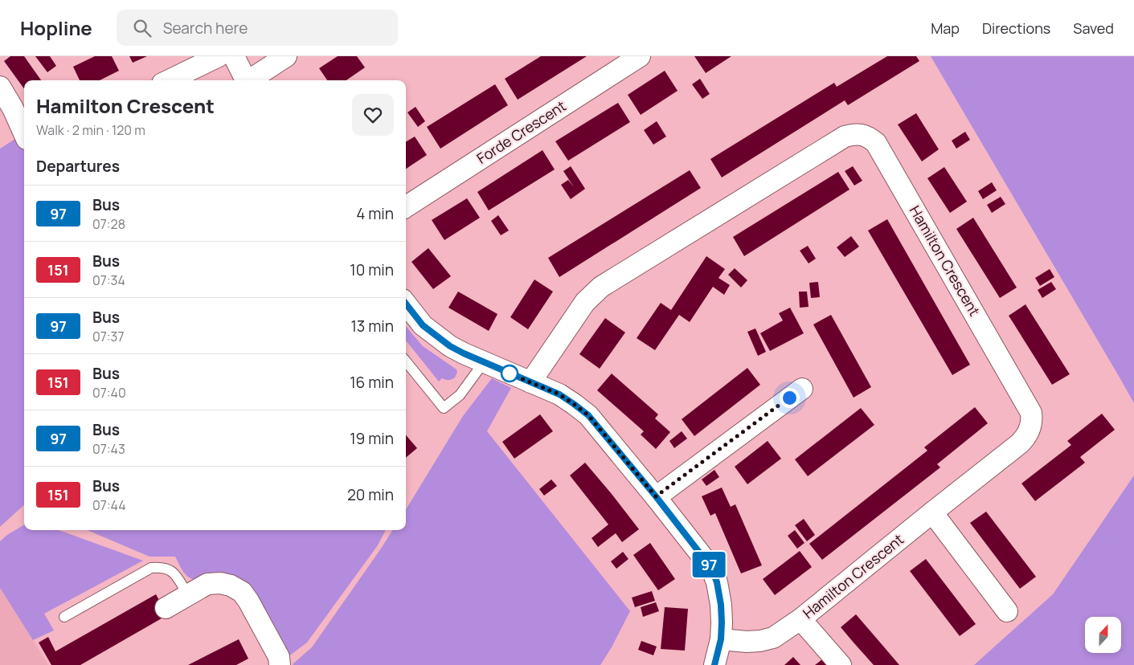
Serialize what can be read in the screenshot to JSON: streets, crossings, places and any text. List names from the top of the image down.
{
  "streets": {
    "street": ["Forde Crescent", "Hamilton Crescent"]
  },
  "lines": ["bus line 97"],
  "north": "top",
  "page": {
    "header": "Hopline",
    "search": "Search here",
    "nav": ["Map", "Directions", "Saved"],
    "on_map": "97",
    "heading": [
      ["Hamilton Crescent", "Walk · 2 min · 120 m"],
      "Departures"
    ],
    "list": [
      {
        "mark": "97",
        "name": "Bus",
        "note": "07:28",
        "value": "4 min"
      },
      {
        "mark": "151",
        "name": "Bus",
        "note": "07:34",
        "value": "10 min"
      },
      {
        "mark": "97",
        "name": "Bus",
        "note": "07:37",
        "value": "13 min"
      },
      {
        "mark": "151",
        "name": "Bus",
        "note": "07:40",
        "value": "16 min"
      },
      {
        "mark": "97",
        "name": "Bus",
        "note": "07:43",
        "value": "19 min"
      },
      {
        "mark": "151",
        "name": "Bus",
        "note": "07:44",
        "value": "20 min"
      }
    ]
  }
}
